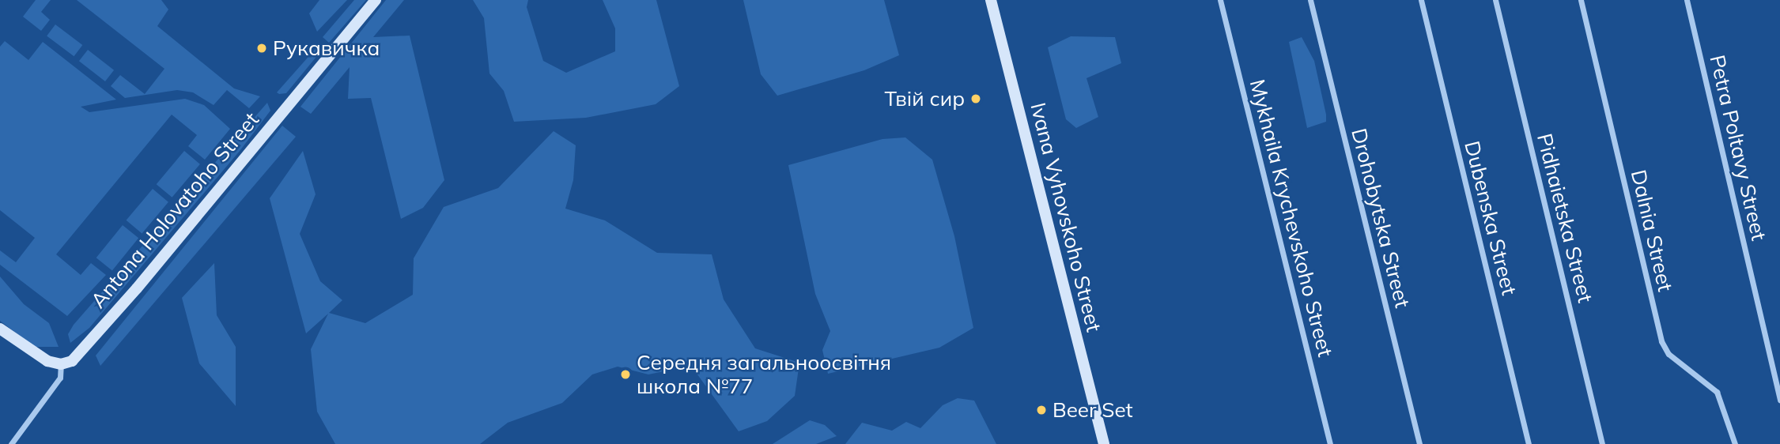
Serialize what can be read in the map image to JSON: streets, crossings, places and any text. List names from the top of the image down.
{
  "streets": {
    "street": [
      "Petra Poltavy Street",
      "Antona Holovatoho Street",
      "Ivana Vyhovskoho Street",
      "Mykhaila Krychevskoho Street",
      "Drohobytska Street",
      "Dubenska Street",
      "Pidhaietska Street",
      "Dalnia Street"
    ]
  },
  "places": [
    "Рукавичка",
    "Твій сир",
    "Середня загальноосвітня школа №77",
    "Beer Set"
  ]
}
